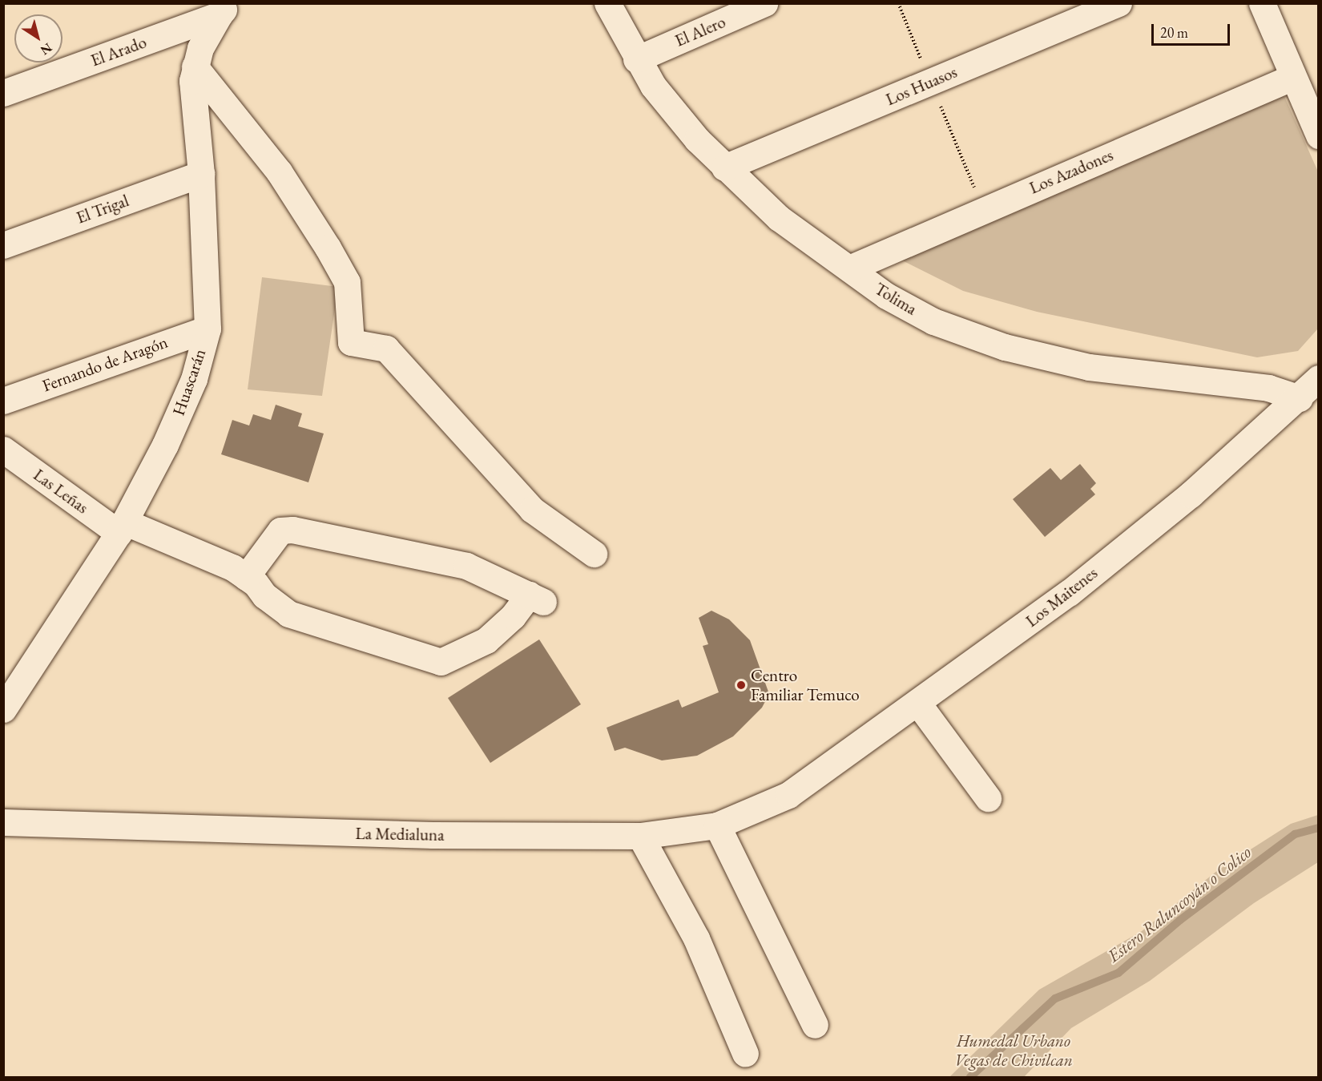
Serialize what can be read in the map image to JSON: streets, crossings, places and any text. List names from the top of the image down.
{
  "streets": {
    "street": [
      "El Alero",
      "El Arado",
      "Los Huasos",
      "Los Azadones",
      "El Trigal",
      "Tolima",
      "Fernando de Aragón",
      "Huascarán",
      "Las Leñas",
      "Los Maitenes",
      "La Medialuna"
    ]
  },
  "crossings": [
    ["El Alero", "Tolima"],
    ["El Arado", "Huascarán"],
    ["Los Huasos", "Tolima"],
    ["Los Azadones", "Tolima"],
    ["El Trigal", "Huascarán"],
    ["Tolima", "Los Maitenes"],
    ["Fernando de Aragón", "Huascarán"],
    ["Huascarán", "Las Leñas"],
    ["Los Maitenes", "La Medialuna"]
  ],
  "water": ["Estero Raluncoyán o Colico"],
  "parks": ["Humedal Urbano Vegas de Chivilcan"],
  "places": ["Centro Familiar Temuco"],
  "scale_bar": "20 m",
  "north": "bottom right"
}
